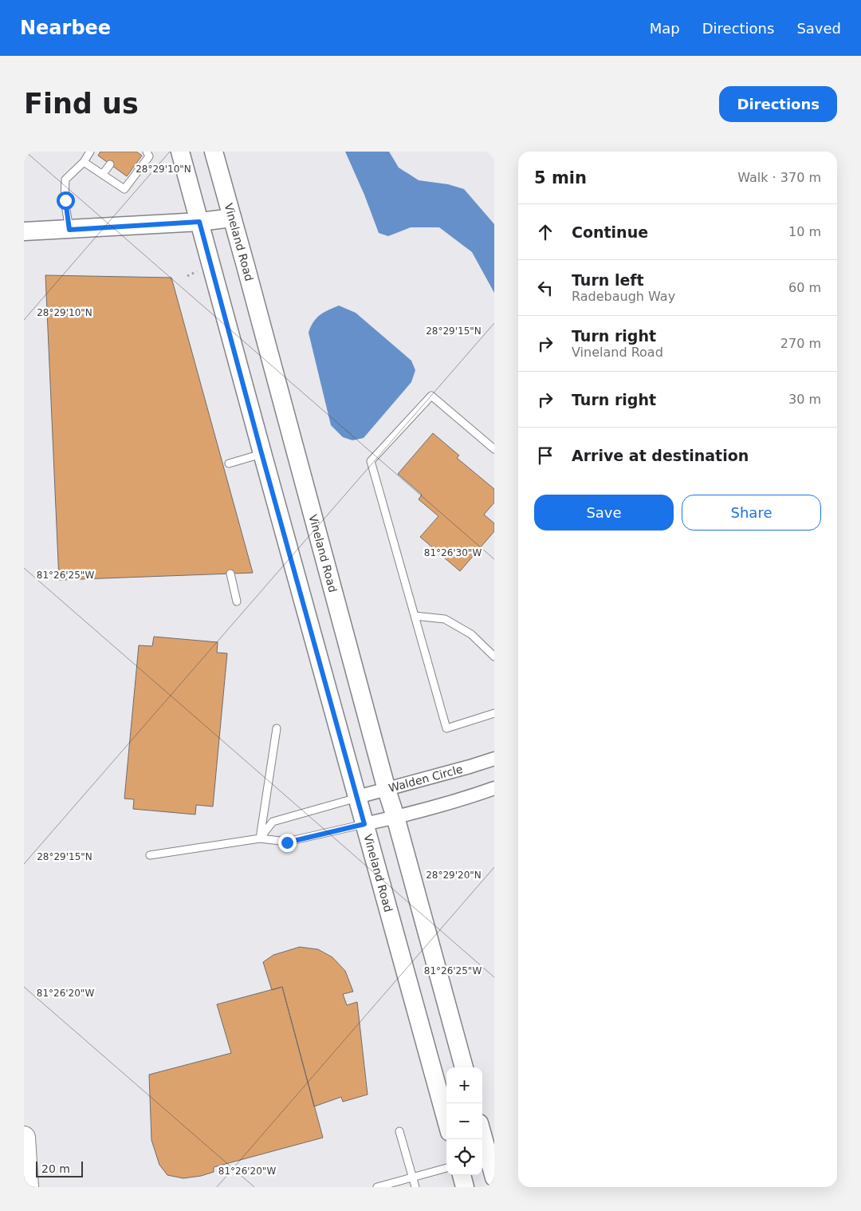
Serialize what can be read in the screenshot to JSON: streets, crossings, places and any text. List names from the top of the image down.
{
  "streets": {
    "street": ["Vineland Road", "Walden Circle"]
  },
  "crossings": [
    ["Vineland Road", "Walden Circle"]
  ],
  "scale_bar": "20 m",
  "page": {
    "header": "Nearbee",
    "nav": ["Map", "Directions", "Saved"],
    "buttons": [
      "Directions",
      ["Save", "Share"]
    ],
    "title": "Find us",
    "heading": ["5 min", "Walk · 370 m"],
    "list": [
      ["Continue", "10 m"],
      ["Turn left", "Radebaugh Way", "60 m"],
      ["Turn right", "Vineland Road", "270 m"],
      ["Turn right", "30 m"],
      "Arrive at destination"
    ],
    "map_buttons": ["+", "−"],
    "scale": "20 m"
  },
  "coordinates": [
    "28°29'10\"N",
    "28°29'15\"N",
    "81°26'30\"W",
    "81°26'25\"W",
    "28°29'20\"N",
    "81°26'20\"W"
  ]
}
